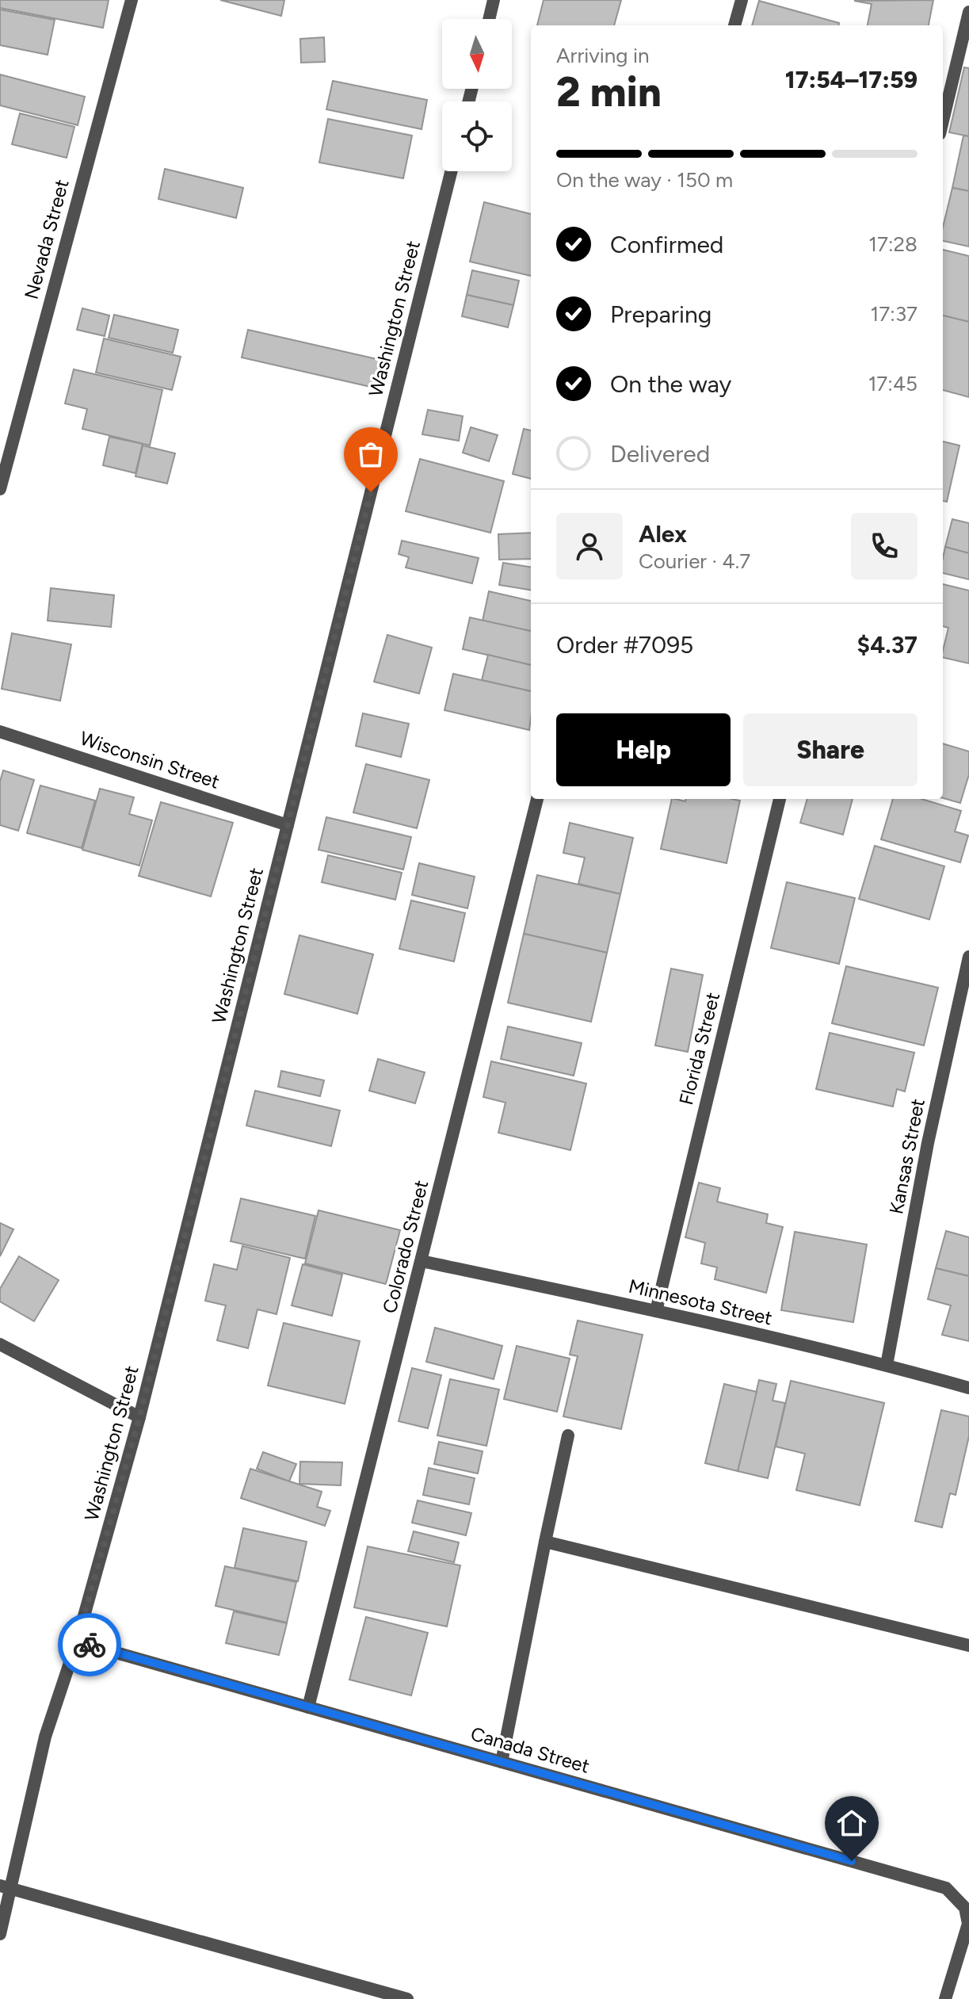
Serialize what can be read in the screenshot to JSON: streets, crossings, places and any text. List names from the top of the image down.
{
  "streets": {
    "street": [
      "Nevada Street",
      "Washington Street",
      "Wisconsin Street",
      "Florida Street",
      "Kansas Street",
      "Colorado Street",
      "Minnesota Street",
      "Canada Street"
    ]
  },
  "crossings": [
    ["Washington Street", "Wisconsin Street"],
    ["Washington Street", "Canada Street"],
    ["Florida Street", "Minnesota Street"],
    ["Kansas Street", "Minnesota Street"],
    ["Colorado Street", "Minnesota Street"],
    ["Colorado Street", "Canada Street"]
  ],
  "north": "bottom",
  "page": {
    "heading": ["2 min", "Arriving in", "17:54–17:59"],
    "panel": [
      "Alex",
      "Courier · 4.7",
      "Order #7095",
      "$4.37"
    ],
    "bar": "On the way · 150 m",
    "list": [
      ["Confirmed", "17:28"],
      ["Preparing", "17:37"],
      ["On the way", "17:45"],
      "Delivered"
    ],
    "buttons": ["Help", "Share"]
  }
}
